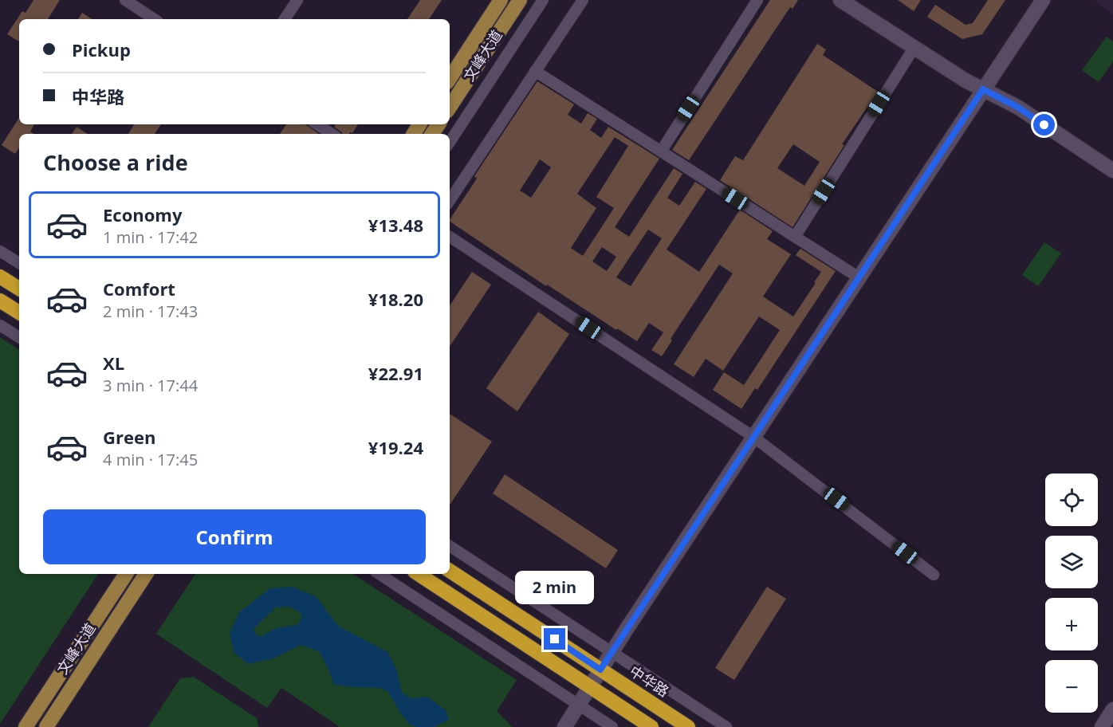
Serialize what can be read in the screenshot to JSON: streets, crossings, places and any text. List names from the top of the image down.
{
  "streets": {
    "highway": ["中华路"],
    "main road": ["文峰大道"]
  },
  "page": {
    "banner": ["Pickup", "中华路"],
    "heading": "Choose a ride",
    "list": [
      {
        "name": "Economy",
        "note": "1 min · 17:42",
        "value": "¥13.48"
      },
      {
        "name": "Comfort",
        "note": "2 min · 17:43",
        "value": "¥18.20"
      },
      {
        "name": "XL",
        "note": "3 min · 17:44",
        "value": "¥22.91"
      },
      {
        "name": "Green",
        "note": "4 min · 17:45",
        "value": "¥19.24"
      }
    ],
    "map_buttons": ["+", "−"],
    "buttons": "Confirm",
    "bubble": "2 min"
  }
}
